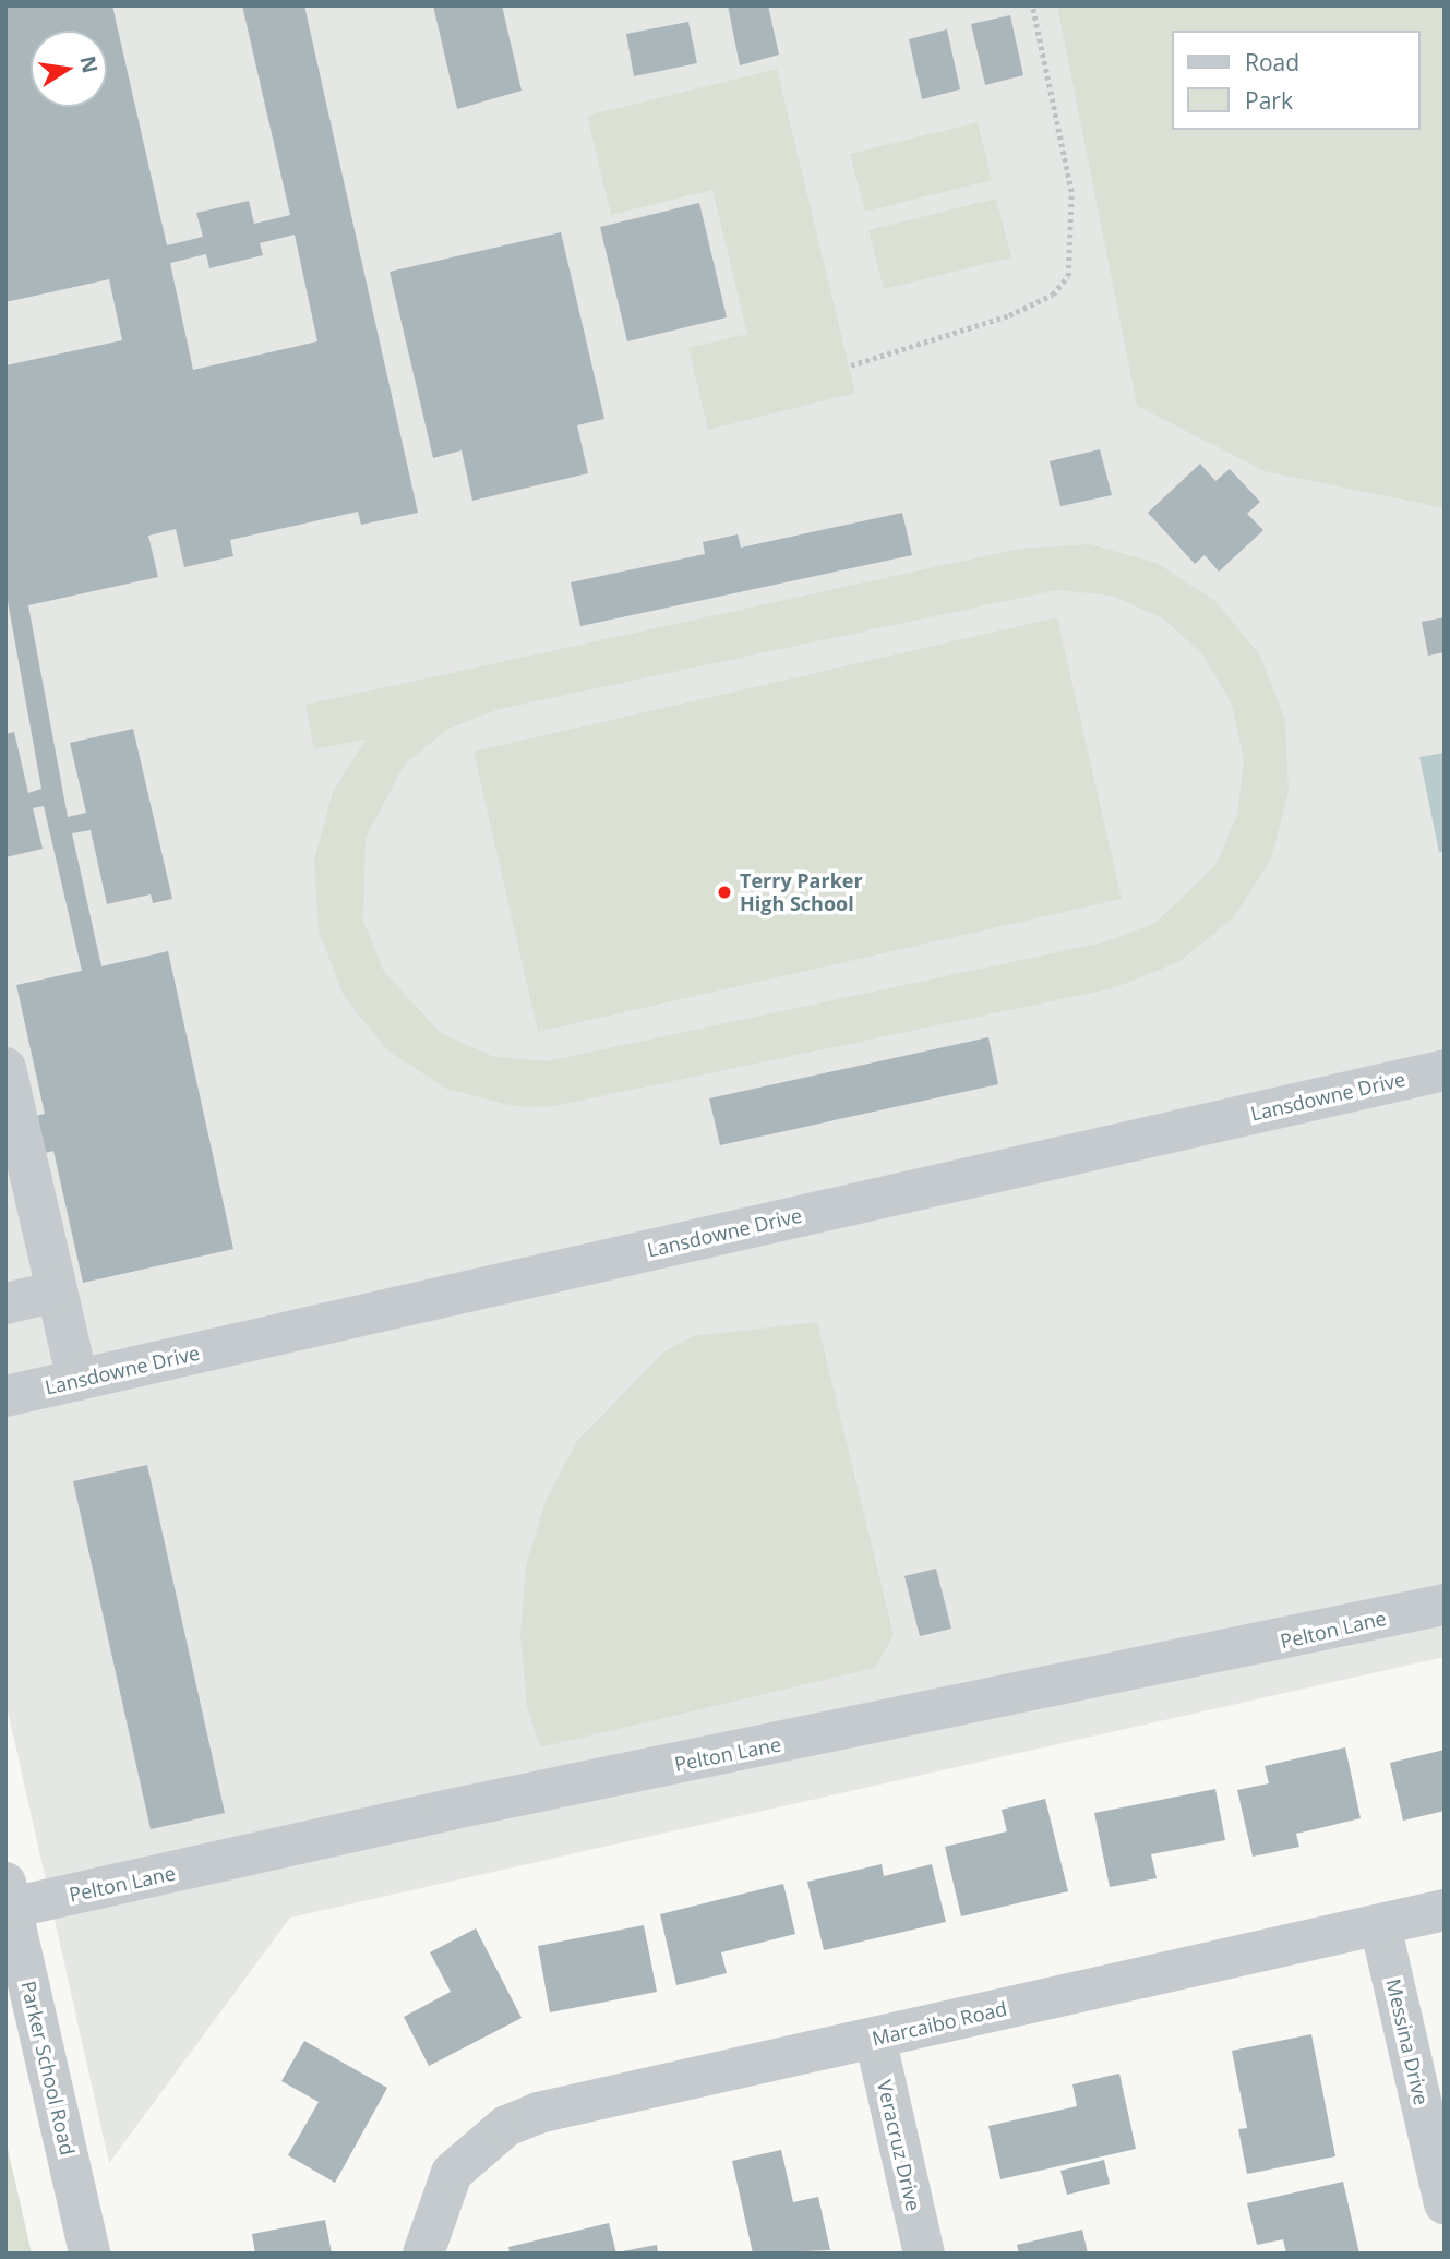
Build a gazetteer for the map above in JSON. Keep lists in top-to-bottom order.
{
  "streets": {
    "street": [
      "Lansdowne Drive",
      "Pelton Lane",
      "Marcaibo Road",
      "Messina Drive",
      "Parker School Road",
      "Veracruz Drive"
    ]
  },
  "crossings": [
    ["Pelton Lane", "Parker School Road"],
    ["Marcaibo Road", "Messina Drive"],
    ["Marcaibo Road", "Veracruz Drive"]
  ],
  "places": ["Terry Parker High School"],
  "legend": ["Road", "Park"],
  "north": "right"
}
